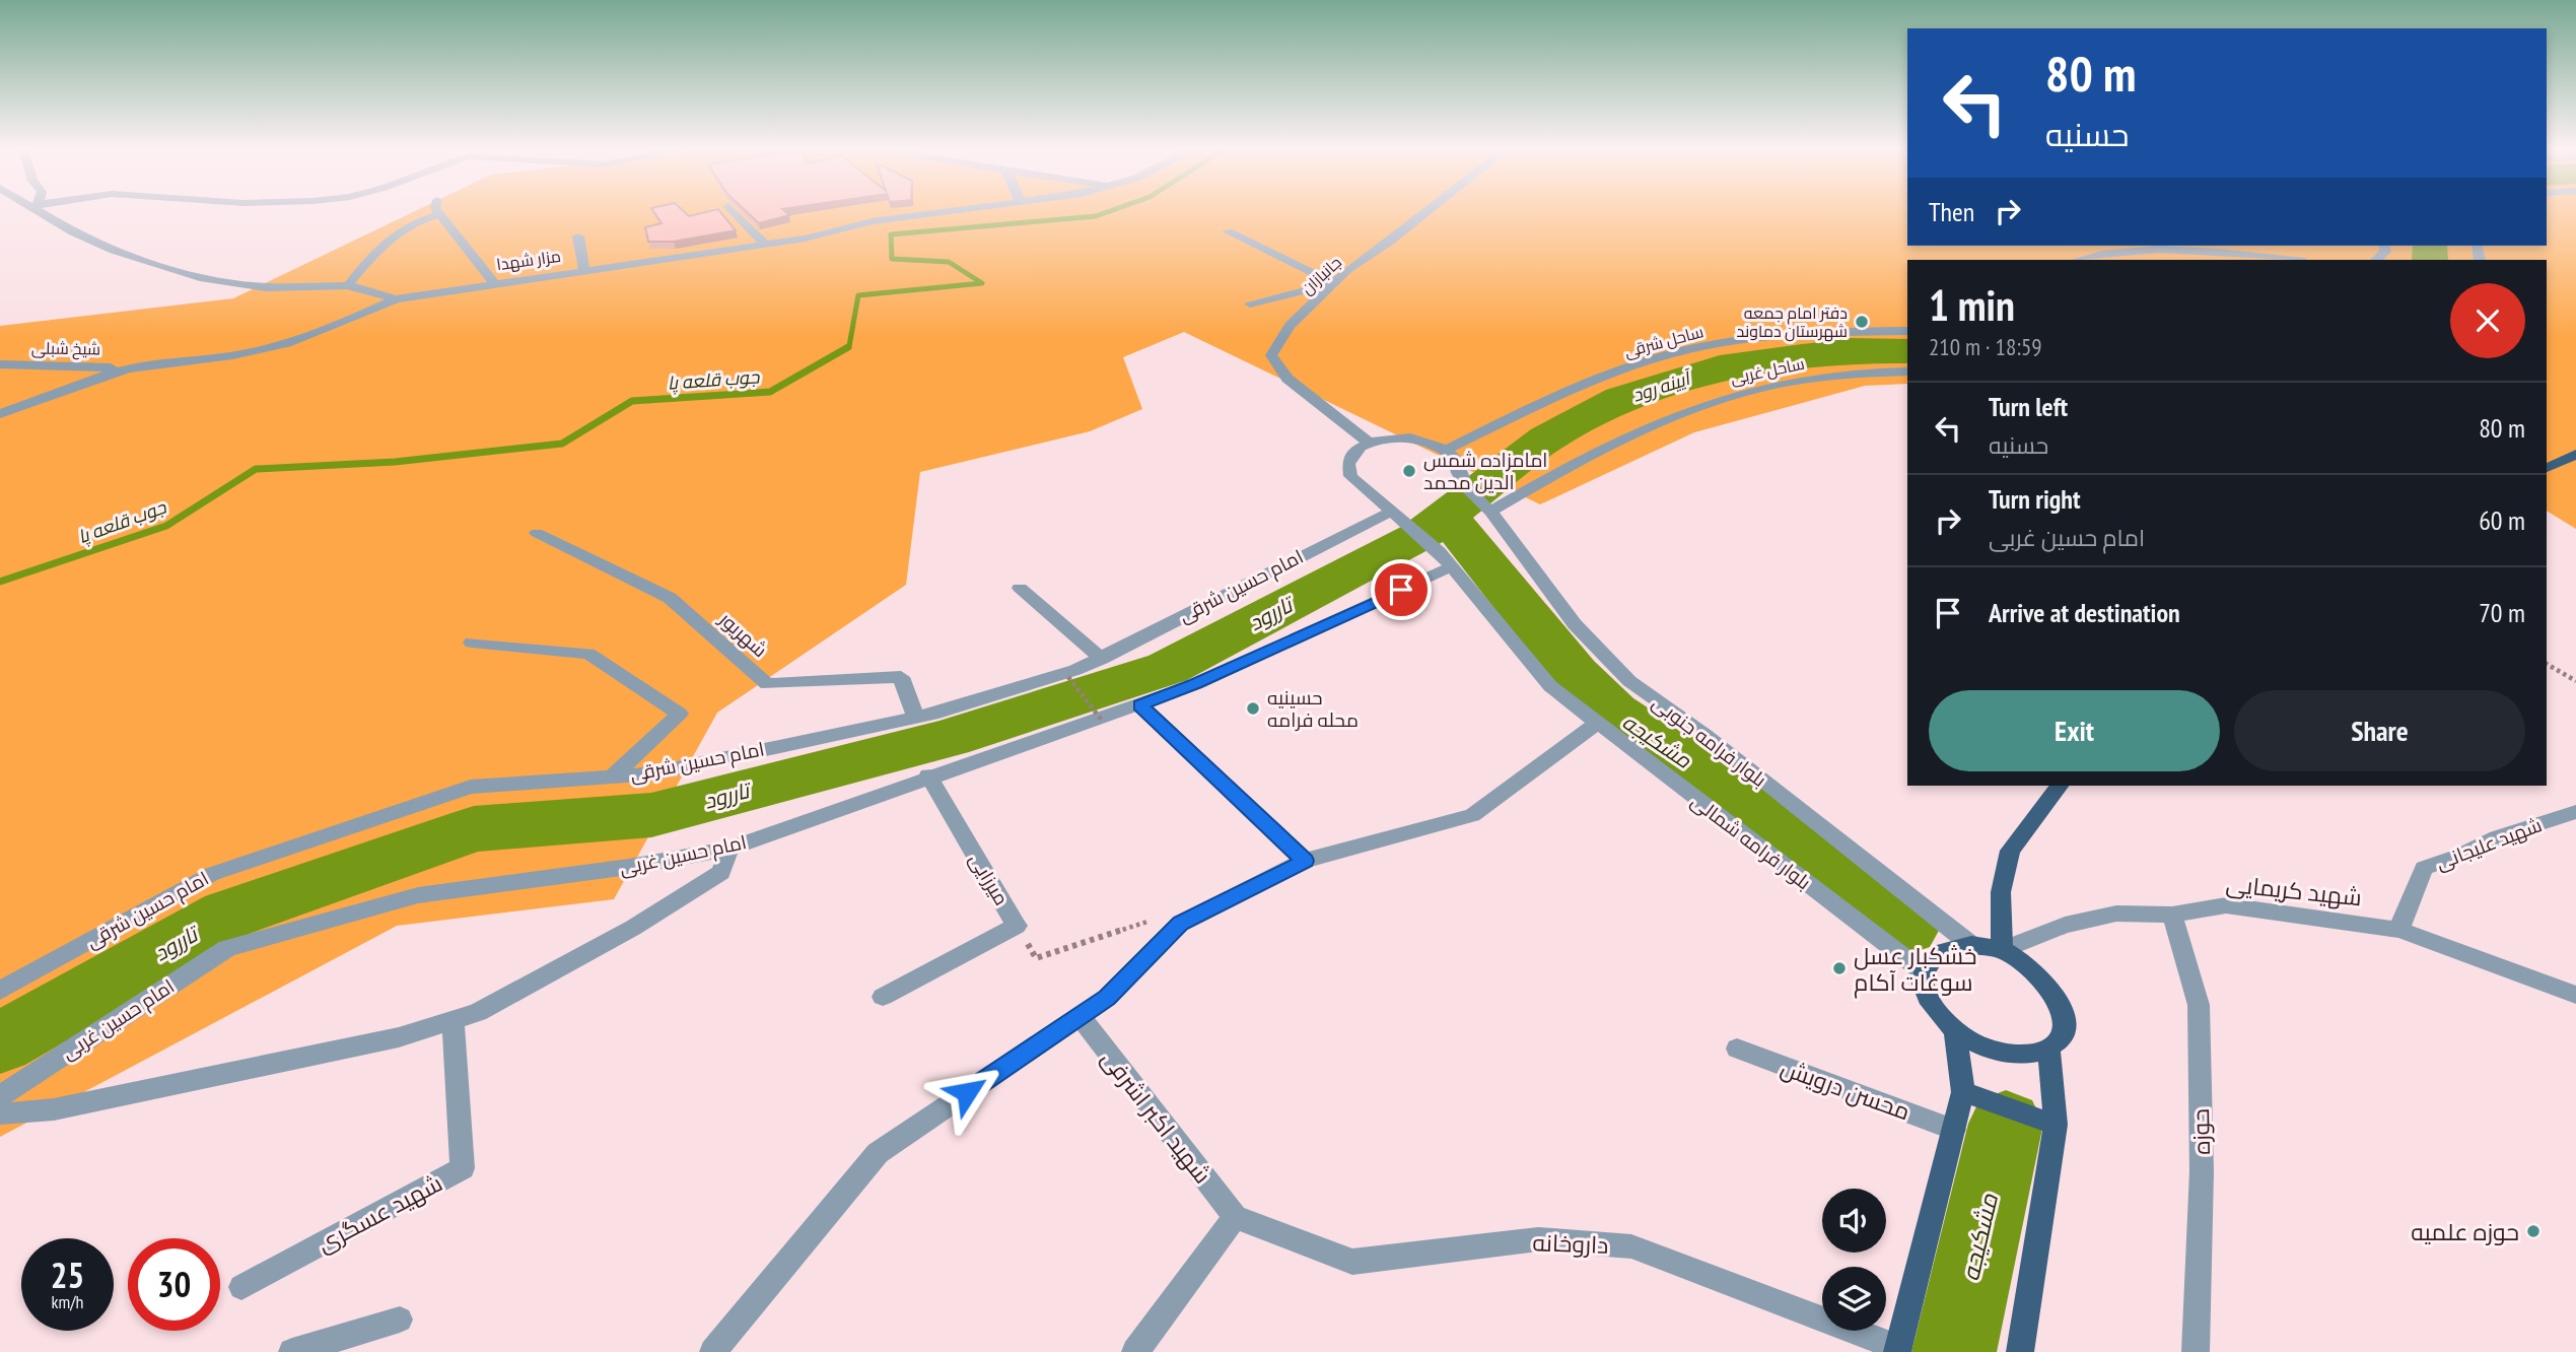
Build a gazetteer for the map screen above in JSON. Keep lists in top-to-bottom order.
{
  "streets": {
    "street": [
      "مزار شهدا",
      "جانبازان",
      "ساحل شرقی",
      "شیخ شبلی",
      "ساحل غربی",
      "امام حسین شرقی",
      "شهریور",
      "بلوار فرامه جنوبی",
      "بلوار فرامه شمالی",
      "شهید علیجانی",
      "امام حسین غربی",
      "میرزایی",
      "شهید کریمایی",
      "محسن درویش",
      "شهید اکبر اشرفی",
      "حوزه",
      "شهید عسگری",
      "داروخانه"
    ]
  },
  "crossings": [
    ["مزار شهدا", "شیخ شبلی"],
    ["جانبازان", "بلوار فرامه شمالی"],
    ["ساحل شرقی", "بلوار فرامه جنوبی"],
    ["ساحل غربی", "بلوار فرامه جنوبی"],
    ["امام حسین شرقی", "شهریور"],
    ["امام حسین شرقی", "بلوار فرامه شمالی"],
    ["بلوار فرامه جنوبی", "بلوار فرامه شمالی"],
    ["بلوار فرامه جنوبی", "شهید کریمایی"],
    ["بلوار فرامه شمالی", "امام حسین غربی"],
    ["بلوار فرامه شمالی", "شهید کریمایی"],
    ["شهید علیجانی", "شهید کریمایی"],
    ["امام حسین غربی", "میرزایی"],
    ["شهید کریمایی", "حوزه"],
    ["شهید اکبر اشرفی", "داروخانه"]
  ],
  "water": [
    "جوب قلعه پا",
    "آیینه رود",
    "تاررود",
    "مشکیجه"
  ],
  "places": [
    "دفتر امام جمعه شهرستان دماوند",
    "امامزاده شمس الدین محمد",
    "حسینیه محله فرامه",
    "خشکبار عسل سوغات آکام",
    "حوزه علمیه"
  ],
  "page": {
    "turn": ["80 m", "حسنیه"],
    "then": "Then",
    "heading": ["1 min", "210 m · 18:59"],
    "list": [
      {
        "name": "Turn left",
        "note": "حسنیه",
        "value": "80 m"
      },
      {
        "name": "Turn right",
        "note": "امام حسین غربی",
        "value": "60 m"
      },
      {
        "name": "Arrive at destination",
        "value": "70 m"
      }
    ],
    "buttons": ["Exit", "Share"],
    "speed": "25 km/h",
    "limit": "30"
  }
}
